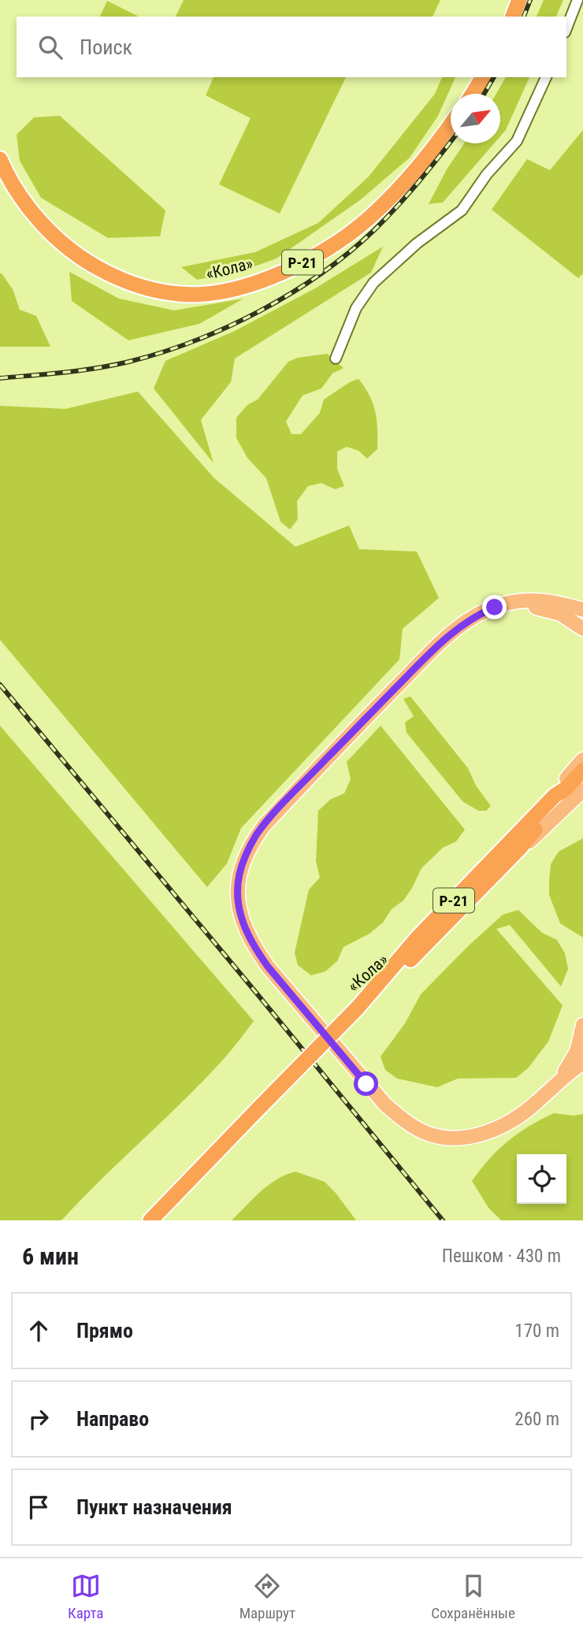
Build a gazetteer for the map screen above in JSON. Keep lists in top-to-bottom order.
{
  "streets": {
    "highway": ["Р-21", "«Кола»"]
  },
  "crossings": [
    ["Р-21", "«Кола»"]
  ],
  "north": "top right",
  "page": {
    "search": "Поиск",
    "heading": ["6 мин", "Пешком · 430 m"],
    "list": [
      ["Прямо", "170 m"],
      ["Направо", "260 m"],
      "Пункт назначения"
    ],
    "nav": ["Карта", "Маршрут", "Сохранённые"]
  }
}
